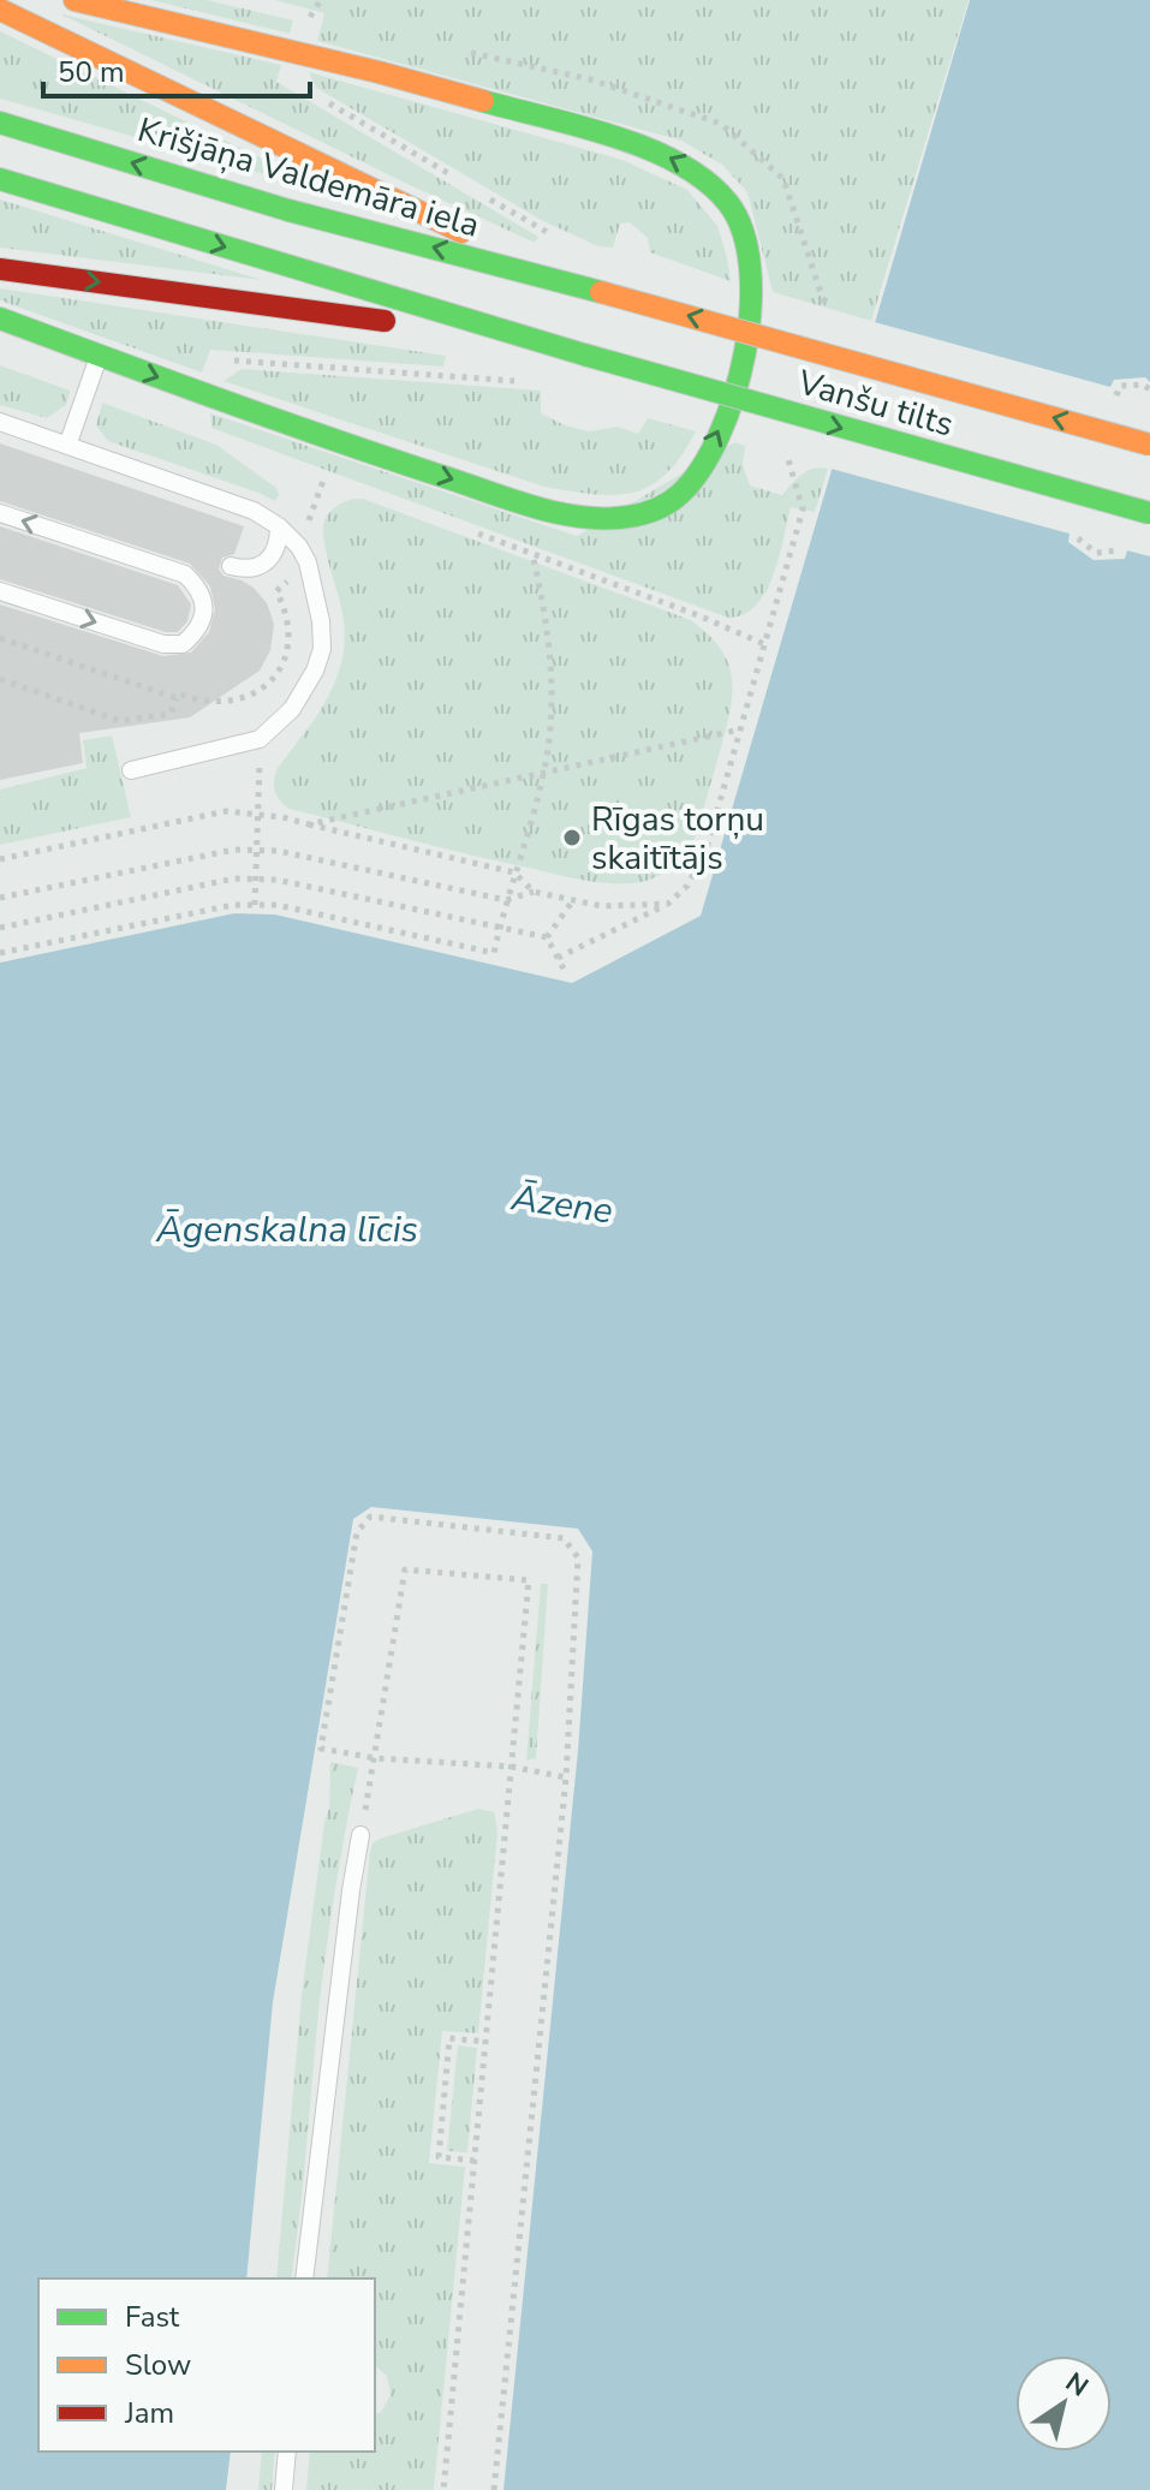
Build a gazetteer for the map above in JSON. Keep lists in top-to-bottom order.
{
  "streets": {
    "main road": ["Krišjāņa Valdemāra iela", "Vanšu tilts"]
  },
  "crossings": [
    ["Krišjāņa Valdemāra iela", "Vanšu tilts"]
  ],
  "water": ["Āzene", "Āgenskalna līcis"],
  "places": ["Rīgas torņu skaitītājs"],
  "legend": ["Fast", "Slow", "Jam"],
  "scale_bar": "50 m",
  "north": "top right"
}
